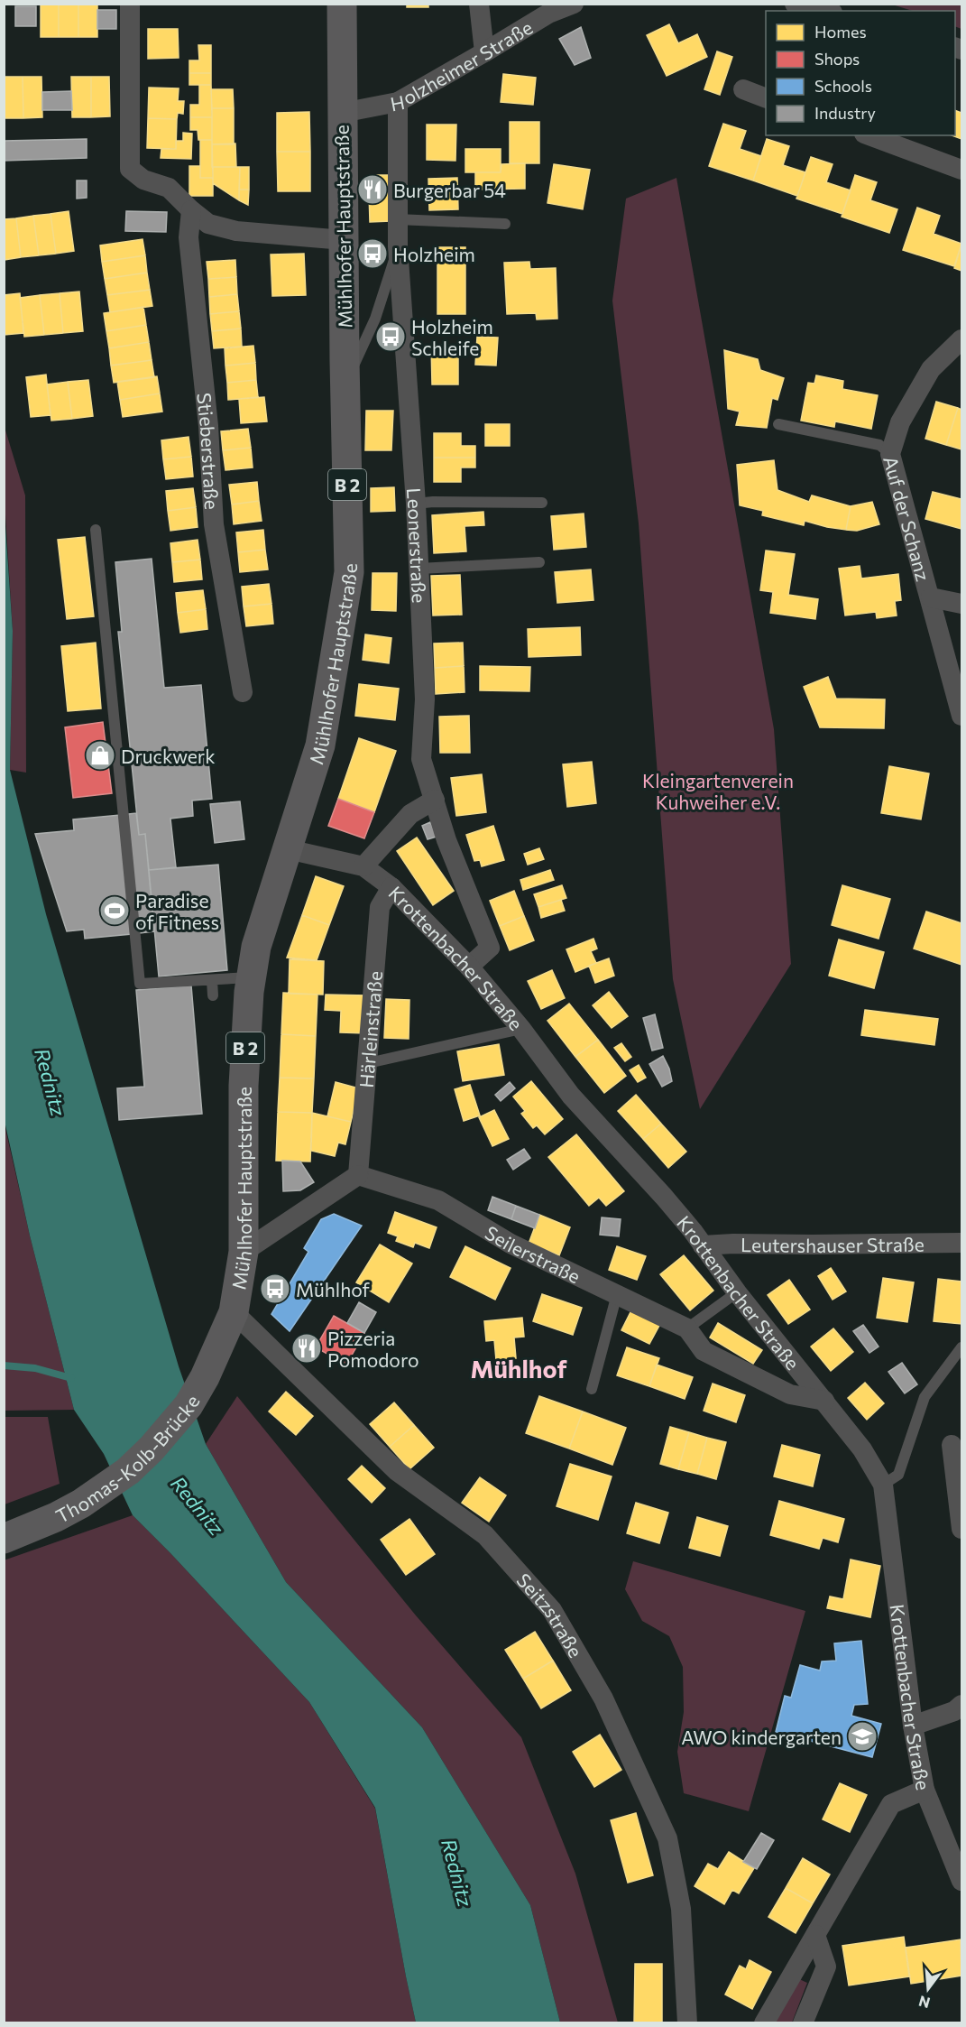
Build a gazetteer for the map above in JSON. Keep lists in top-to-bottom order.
{
  "streets": {
    "main road": ["Mühlhofer Hauptstraße", "B 2", "Thomas-Kolb-Brücke"],
    "street": [
      "Holzheimer Straße",
      "Stieberstraße",
      "Auf der Schanz",
      "Leonerstraße",
      "Krottenbacher Straße",
      "Härleinstraße",
      "Leutershauser Straße",
      "Seilerstraße",
      "Seitzstraße"
    ]
  },
  "crossings": [
    ["Holzheimer Straße", "Mühlhofer Hauptstraße"],
    ["Holzheimer Straße", "Leonerstraße"],
    ["Mühlhofer Hauptstraße", "Krottenbacher Straße"],
    ["Mühlhofer Hauptstraße", "Thomas-Kolb-Brücke"],
    ["Mühlhofer Hauptstraße", "Seitzstraße"],
    ["Leonerstraße", "Krottenbacher Straße"],
    ["Krottenbacher Straße", "Härleinstraße"],
    ["Krottenbacher Straße", "Leutershauser Straße"],
    ["Krottenbacher Straße", "Seilerstraße"],
    ["Härleinstraße", "Seilerstraße"],
    ["Thomas-Kolb-Brücke", "Seitzstraße"]
  ],
  "districts": ["Mühlhof"],
  "water": ["Rednitz"],
  "parks": ["Kleingartenverein Kuhweiher e.V."],
  "places": {
    "restaurant": ["Burgerbar 54", "Pizzeria Pomodoro"],
    "bus stop": ["Holzheim", "Holzheim Schleife", "Mühlhof"],
    "shop": ["Druckwerk"],
    "sports": ["Paradise of Fitness"],
    "school or university": ["AWO kindergarten"]
  },
  "legend": [
    "Homes",
    "Shops",
    "Schools",
    "Industry"
  ],
  "north": "bottom"
}
